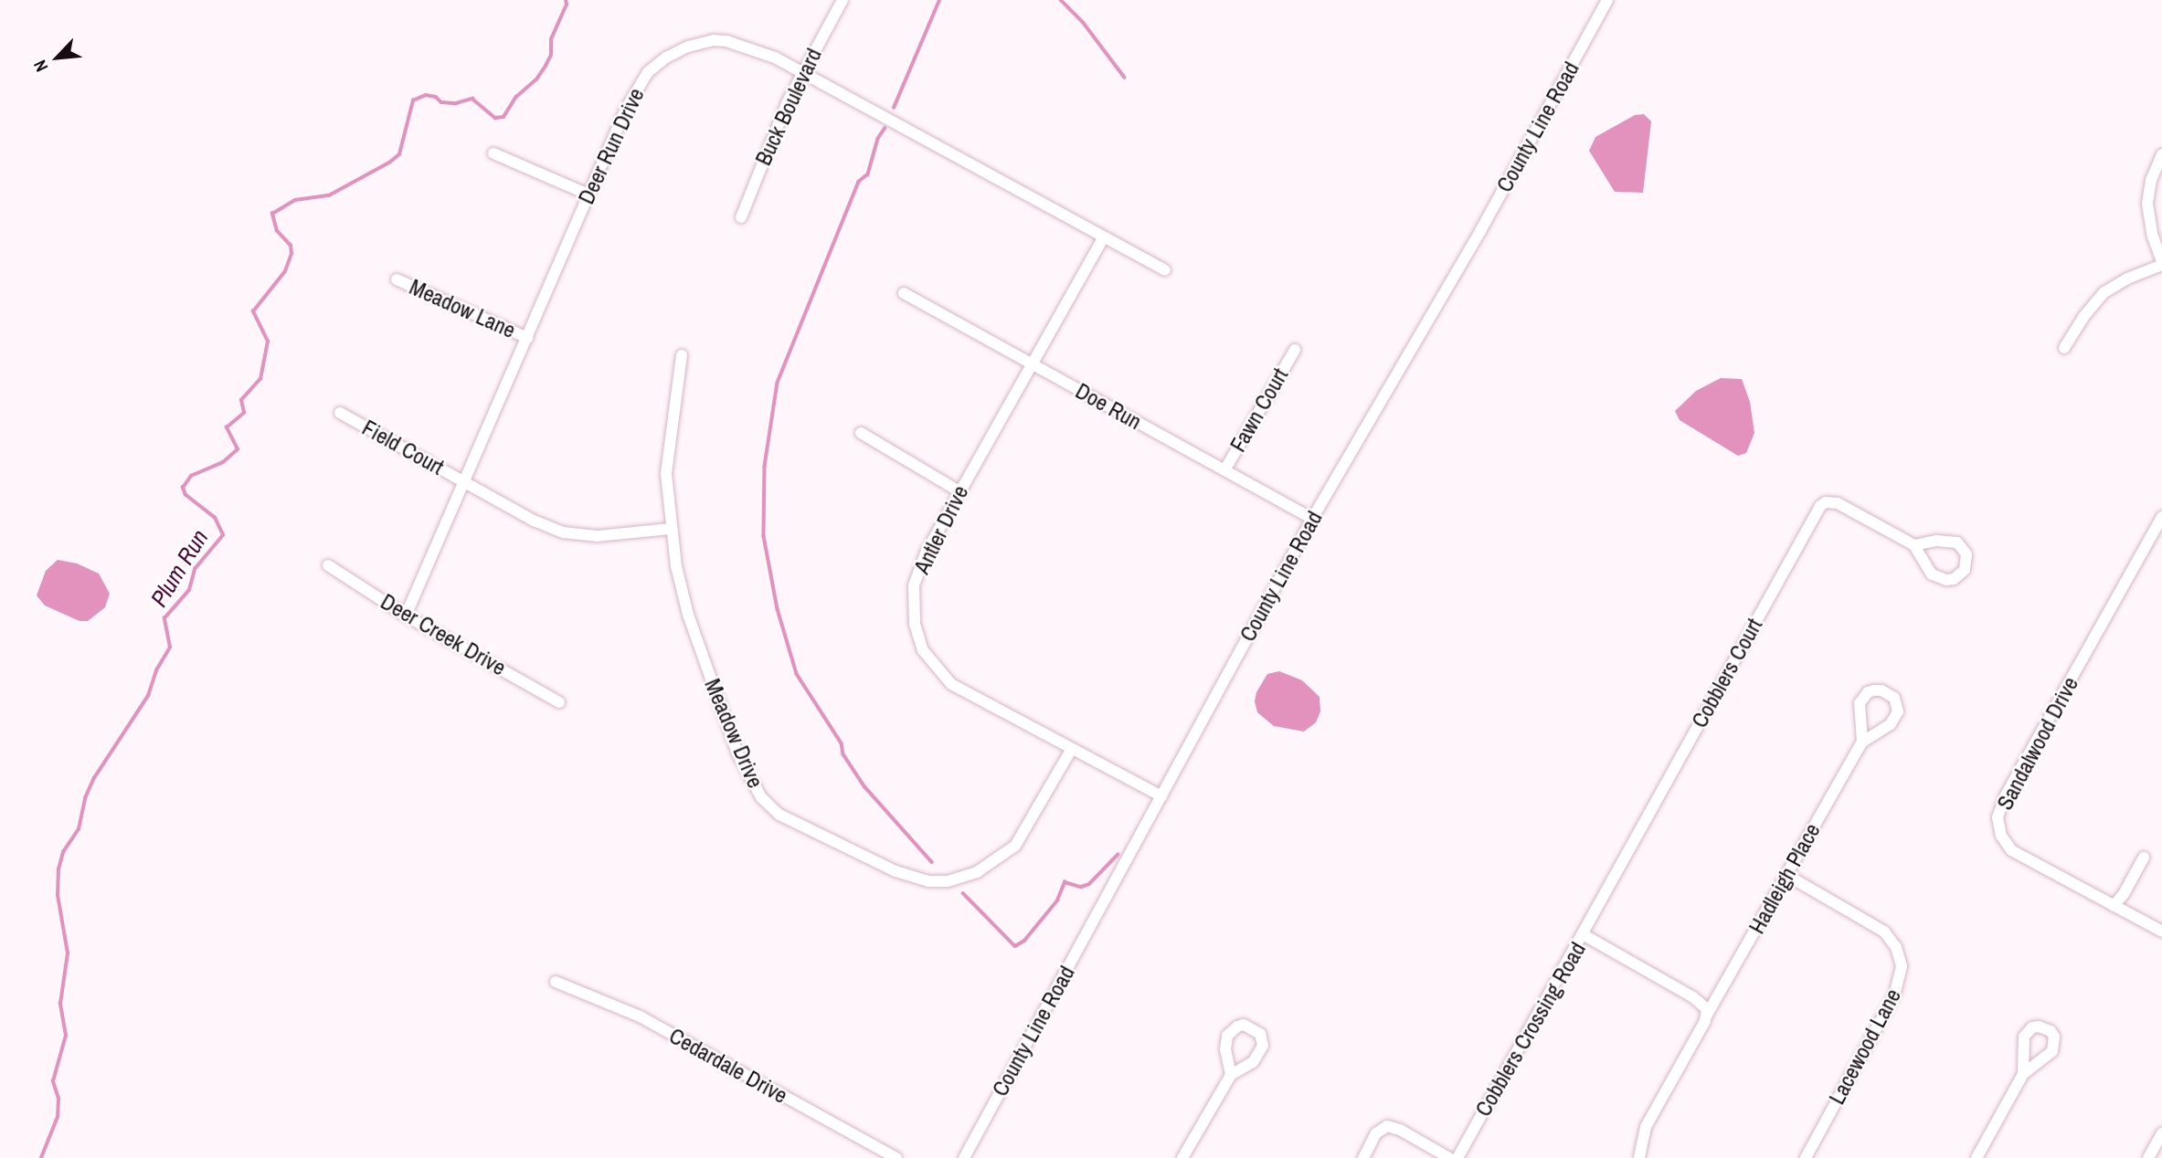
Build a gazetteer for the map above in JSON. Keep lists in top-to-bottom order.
{
  "streets": {
    "street": [
      "Buck Boulevard",
      "County Line Road",
      "Deer Run Drive",
      "Meadow Lane",
      "Doe Run",
      "Fawn Court",
      "Field Court",
      "Antler Drive",
      "Deer Creek Drive",
      "Cobblers Court",
      "Meadow Drive",
      "Sandalwood Drive",
      "Hadleigh Place",
      "Cobblers Crossing Road",
      "Lacewood Lane",
      "Cedardale Drive"
    ]
  },
  "crossings": [
    ["Buck Boulevard", "Deer Run Drive"],
    ["County Line Road", "Doe Run"],
    ["County Line Road", "Antler Drive"],
    ["Deer Run Drive", "Meadow Lane"],
    ["Deer Run Drive", "Field Court"],
    ["Deer Run Drive", "Antler Drive"],
    ["Deer Run Drive", "Deer Creek Drive"],
    ["Doe Run", "Fawn Court"],
    ["Doe Run", "Antler Drive"],
    ["Field Court", "Meadow Drive"],
    ["Antler Drive", "Meadow Drive"],
    ["Cobblers Court", "Cobblers Crossing Road"],
    ["Hadleigh Place", "Cobblers Crossing Road"],
    ["Hadleigh Place", "Lacewood Lane"]
  ],
  "water": ["Plum Run"],
  "north": "bottom left"
}
